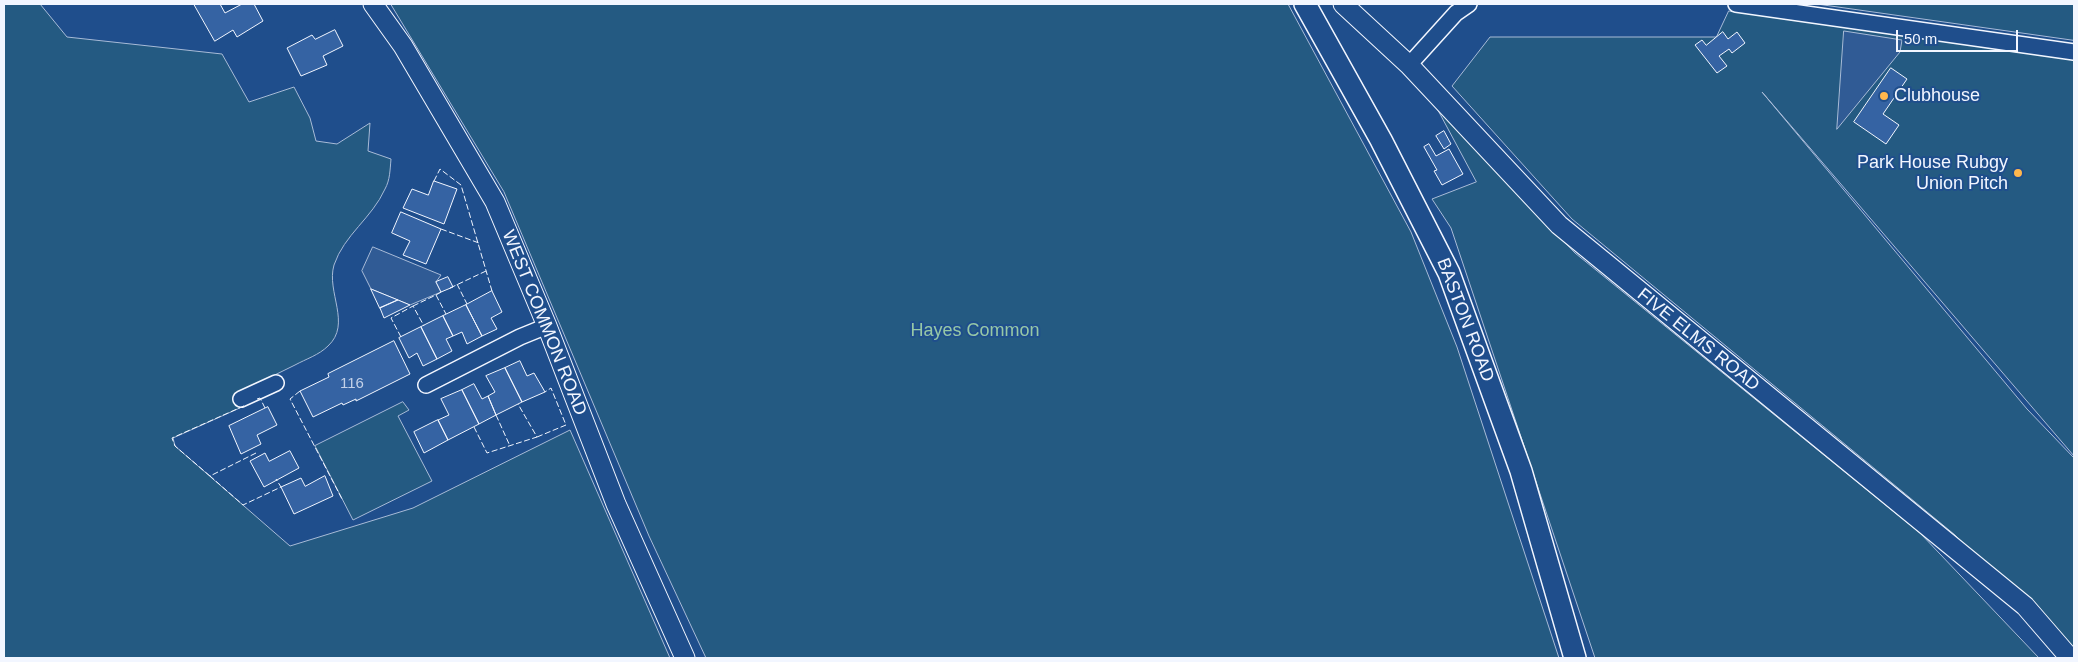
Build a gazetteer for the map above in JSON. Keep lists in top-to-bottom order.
{
  "streets": {
    "main road": ["BASTON ROAD"],
    "street": ["WEST COMMON ROAD", "FIVE ELMS ROAD"]
  },
  "parks": ["Hayes Common"],
  "places": ["Clubhouse", "Park House Rubgy Union Pitch"],
  "house_numbers": ["116"],
  "scale_bar": "50 m"
}
